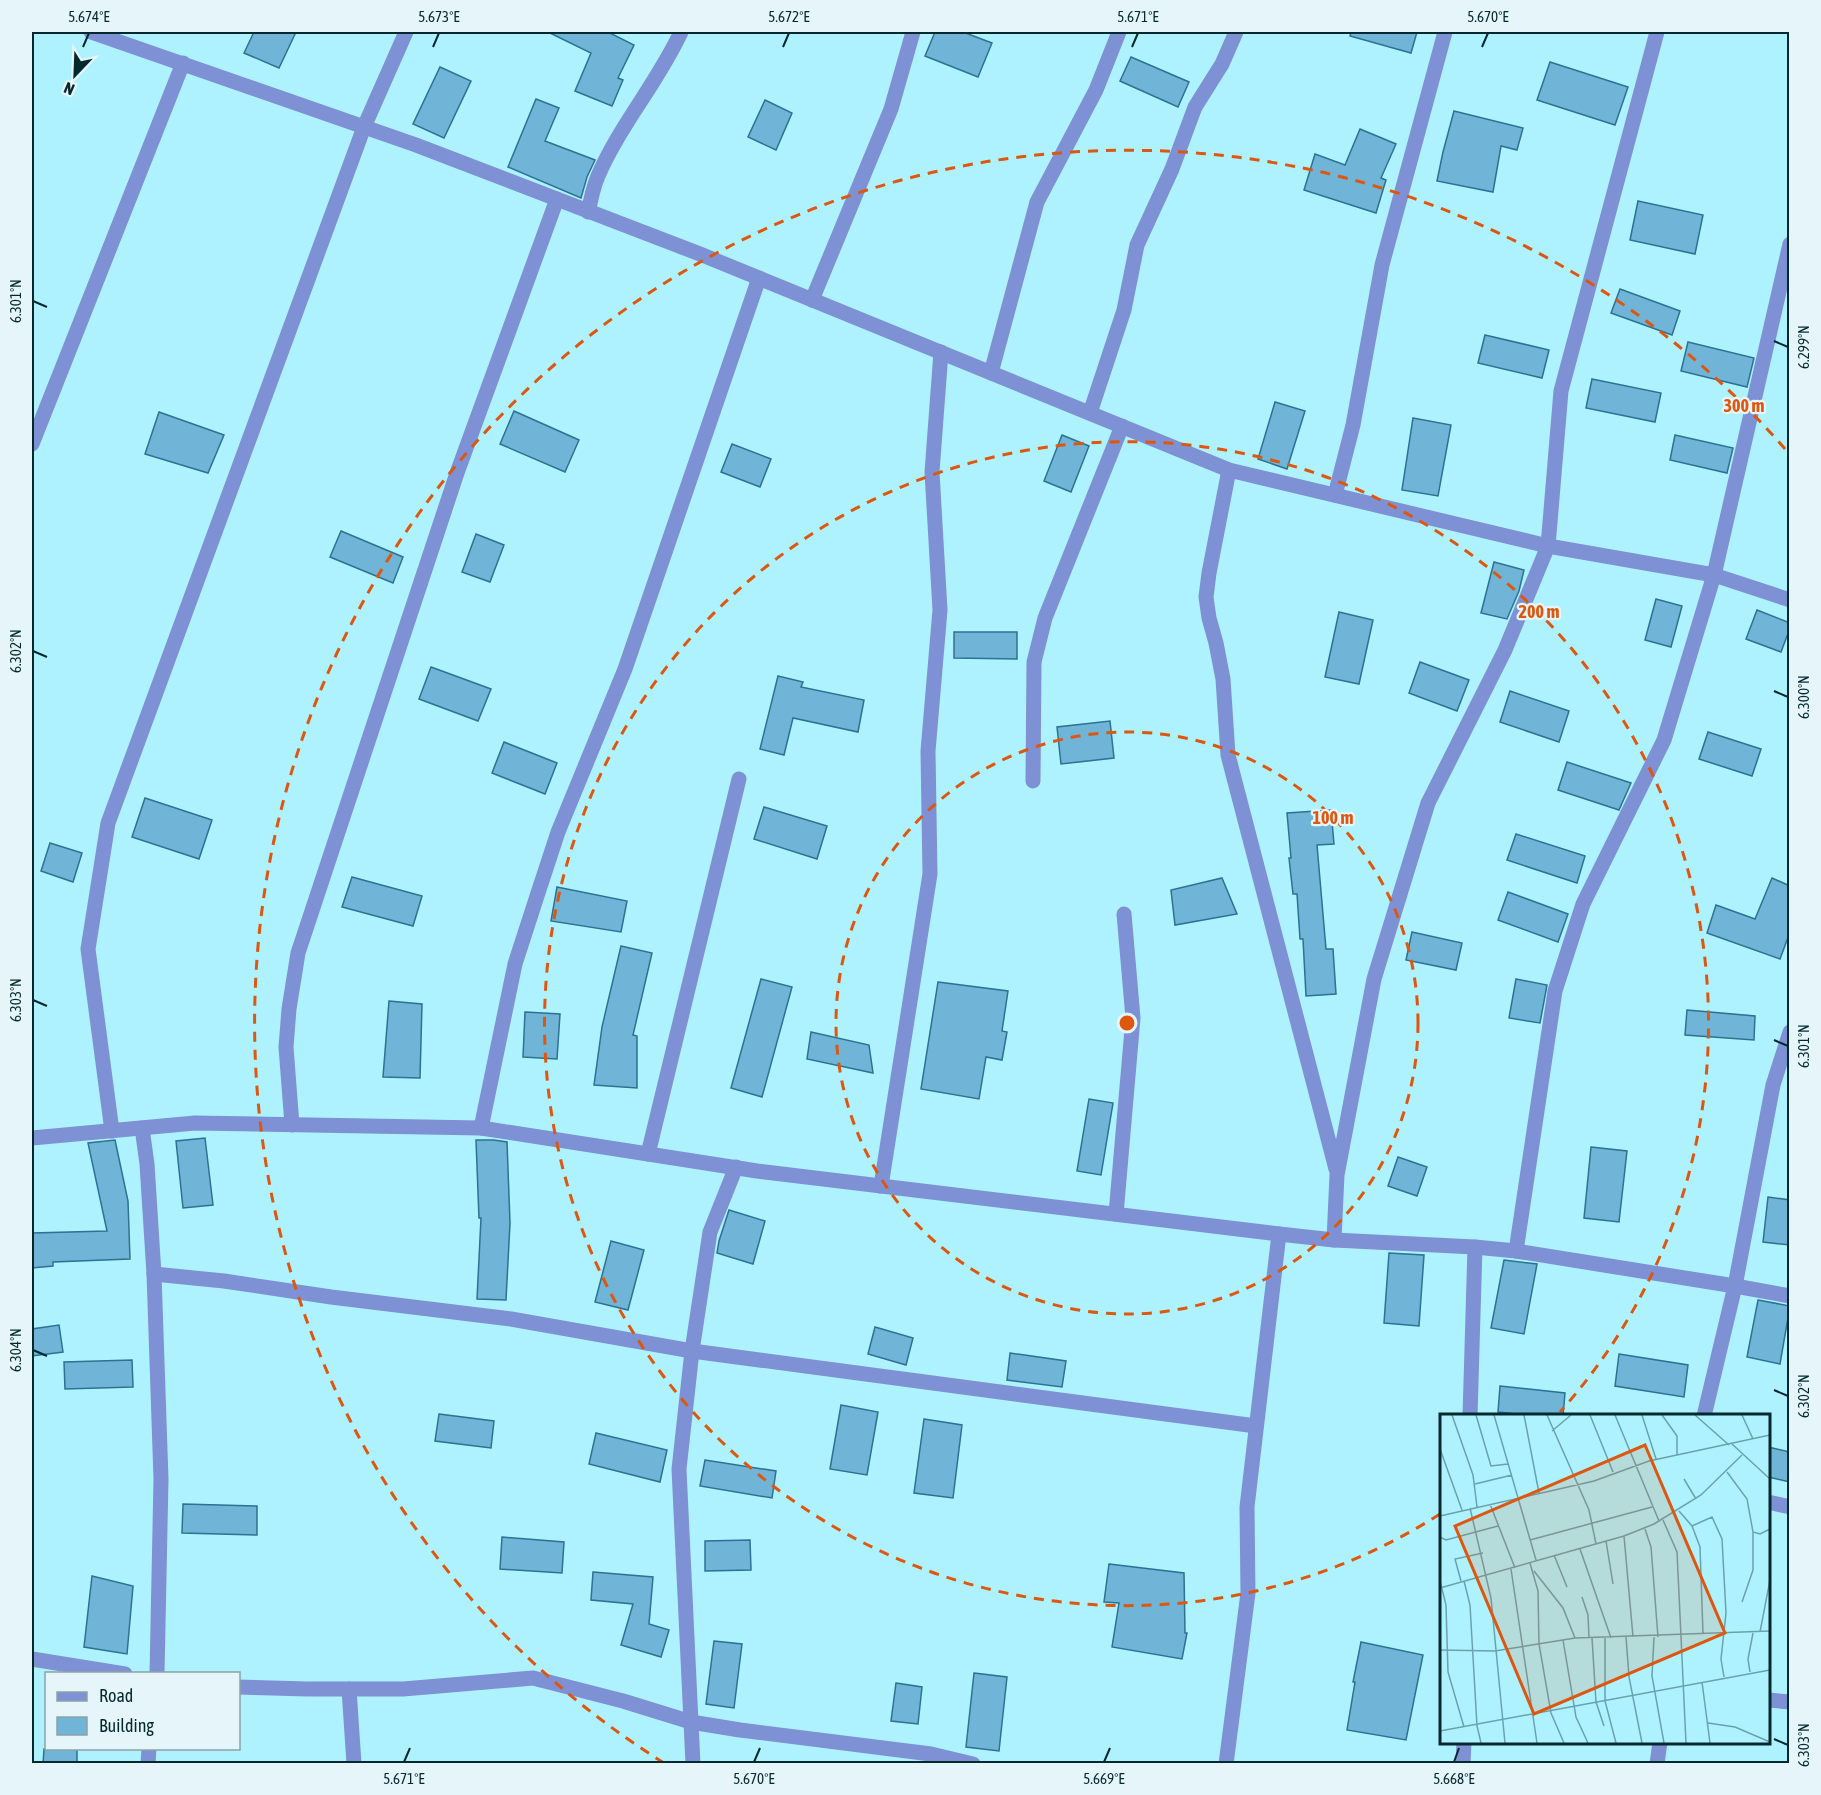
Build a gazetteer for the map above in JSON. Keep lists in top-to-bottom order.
{
  "legend": ["Road", "Building"],
  "north": "bottom left",
  "coordinates": [
    "5.674°E",
    "5.673°E",
    "5.672°E",
    "5.671°E",
    "5.670°E",
    "6.301°N",
    "6.299°N",
    "6.302°N",
    "6.300°N",
    "6.303°N",
    "6.304°N",
    "5.669°E",
    "5.668°E"
  ],
  "rings": ["300 m", "200 m", "100 m"]
}
